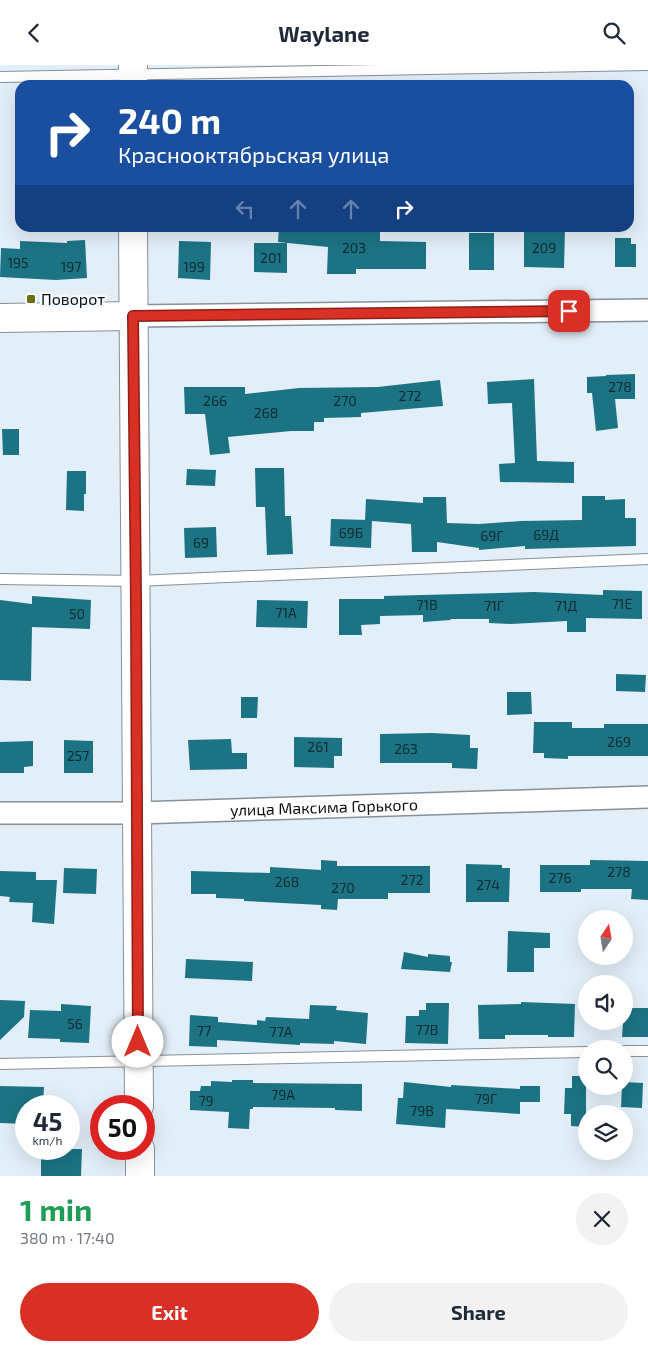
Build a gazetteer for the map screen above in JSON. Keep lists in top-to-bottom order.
{
  "streets": {
    "street": ["улица Максима Горького"]
  },
  "places": {
    "transit": ["Поворот"]
  },
  "house_numbers": [
    "203",
    "209",
    "201",
    "195",
    "197",
    "199",
    "278",
    "272",
    "266",
    "270",
    "268",
    "69Б",
    "69Д",
    "69Г",
    "69",
    "71Е",
    "71В",
    "71Г",
    "71Д",
    "71А",
    "50",
    "269",
    "261",
    "263",
    "257",
    "278",
    "276",
    "272",
    "268",
    "274",
    "270",
    "56",
    "77В",
    "77",
    "77А",
    "79А",
    "79Г",
    "79",
    "79В"
  ],
  "north": "top",
  "page": {
    "header": "Waylane",
    "turn": ["240 m", "Краснооктябрьская улица"],
    "speed": "45 km/h",
    "limit": "50",
    "heading": ["1 min", "380 m · 17:40"],
    "buttons": ["Exit", "Share"]
  }
}
